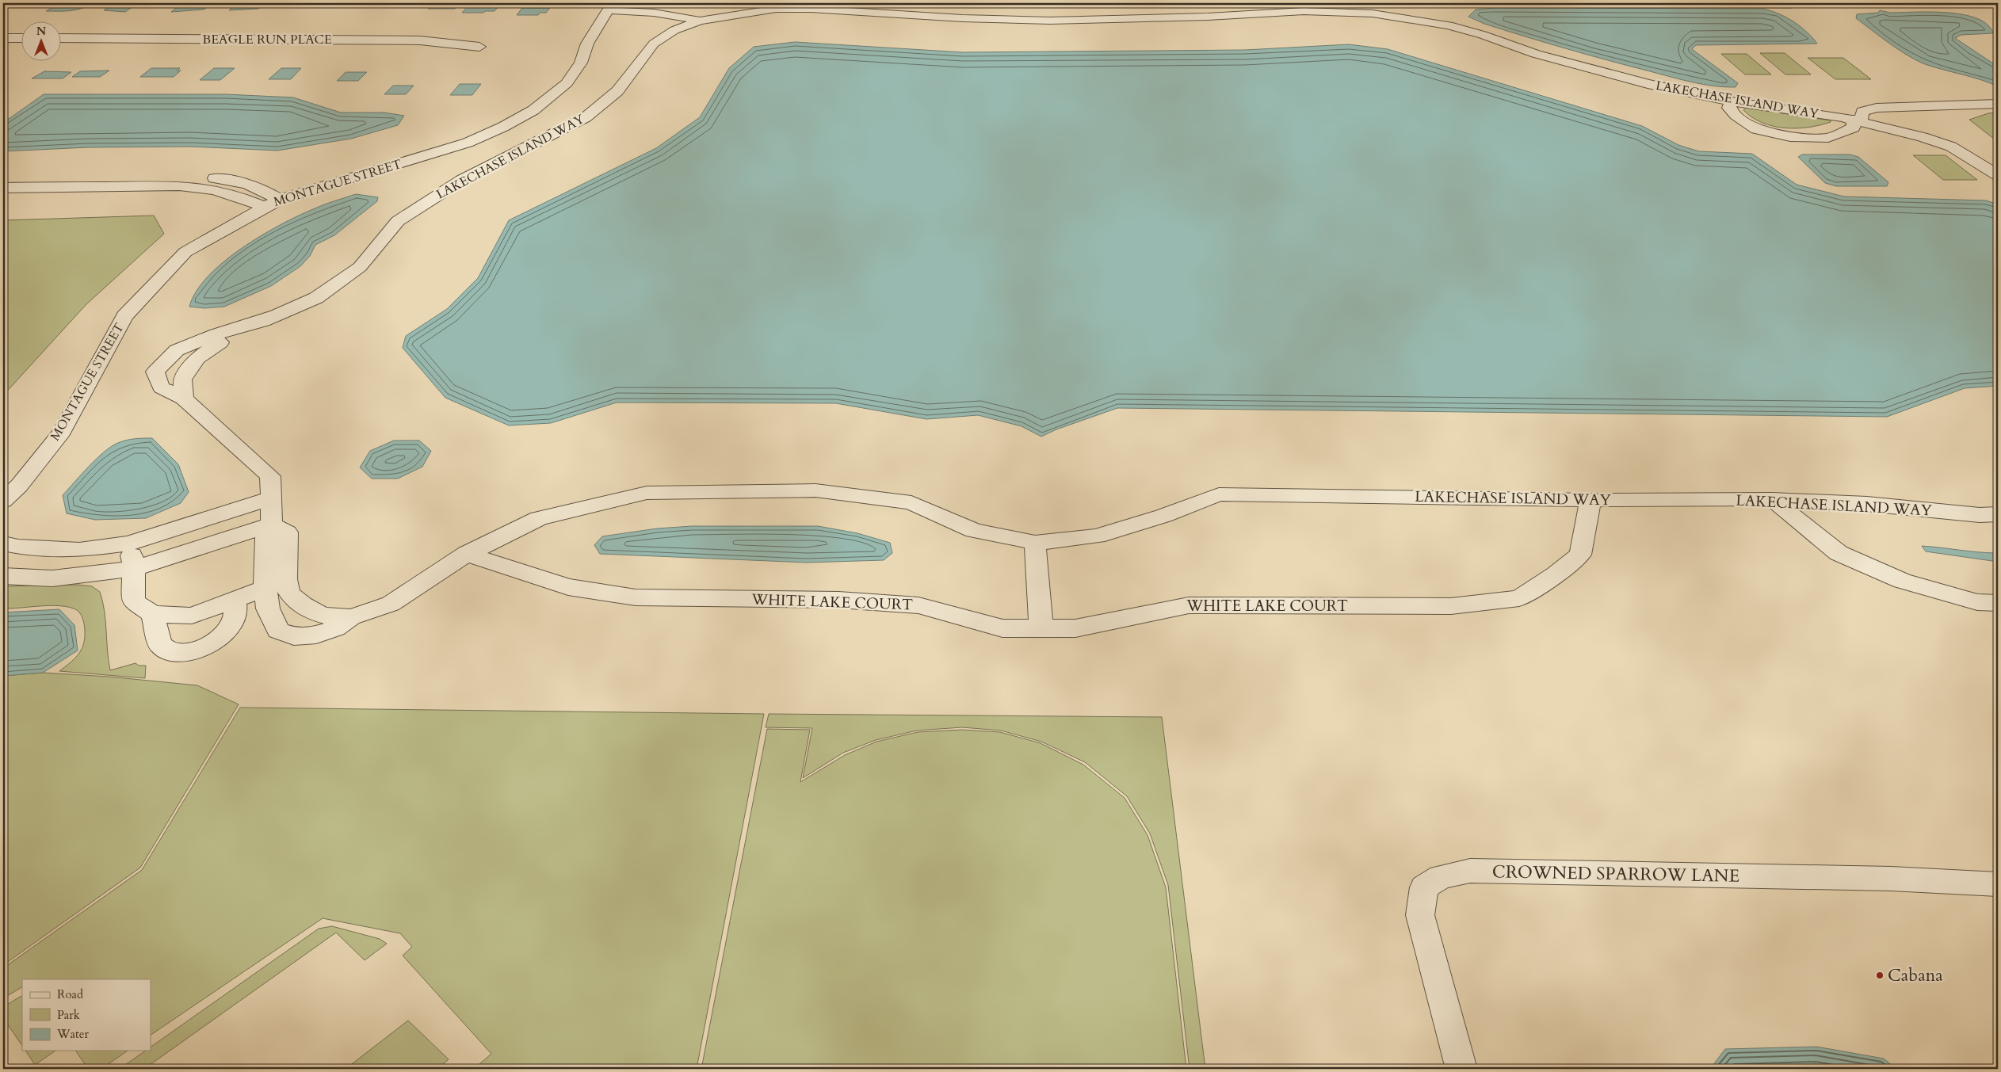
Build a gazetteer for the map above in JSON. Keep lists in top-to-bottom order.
{
  "streets": {
    "street": [
      "BEAGLE RUN PLACE",
      "LAKECHASE ISLAND WAY",
      "MONTAGUE STREET",
      "WHITE LAKE COURT",
      "CROWNED SPARROW LANE"
    ]
  },
  "crossings": [
    ["LAKECHASE ISLAND WAY", "MONTAGUE STREET"],
    ["LAKECHASE ISLAND WAY", "WHITE LAKE COURT"]
  ],
  "places": ["Cabana"],
  "legend": ["Road", "Park", "Water"],
  "north": "top"
}
